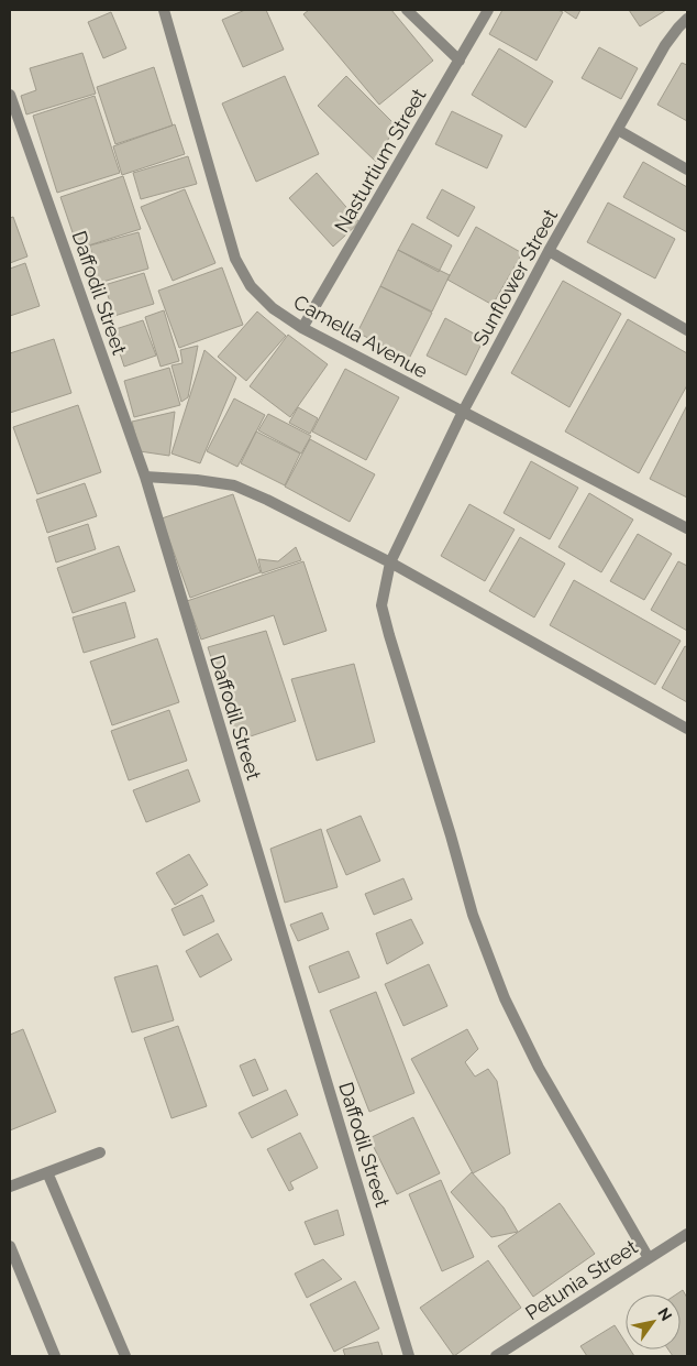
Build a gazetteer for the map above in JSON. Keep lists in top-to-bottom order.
{
  "streets": {
    "street": [
      "Nasturtium Street",
      "Sunflower Street",
      "Daffodil Street",
      "Camella Avenue",
      "Petunia Street"
    ]
  },
  "crossings": [
    ["Nasturtium Street", "Camella Avenue"],
    ["Sunflower Street", "Camella Avenue"],
    ["Sunflower Street", "Petunia Street"]
  ],
  "north": "top right"
}
